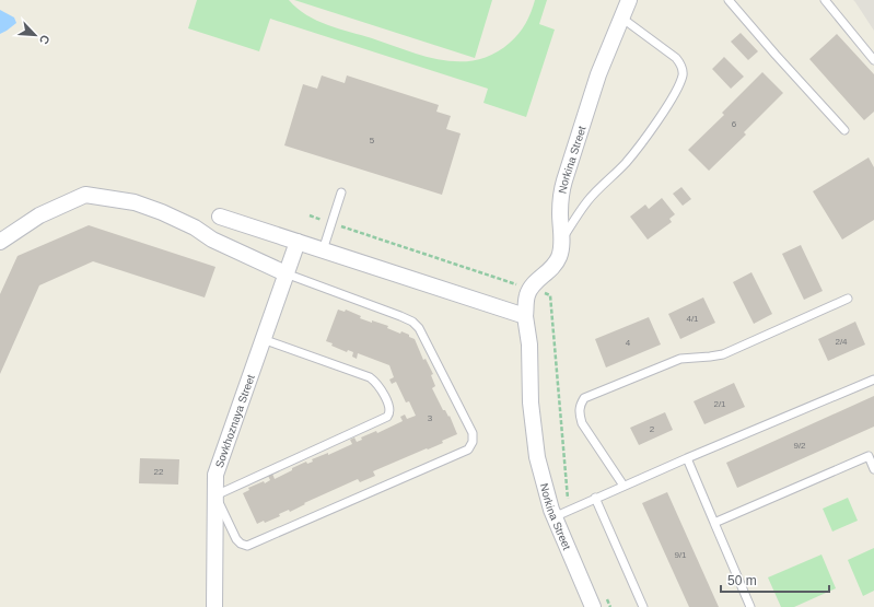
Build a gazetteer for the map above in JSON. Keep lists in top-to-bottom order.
{
  "streets": {
    "street": ["Norkina Street", "Sovkhoznaya Street"]
  },
  "house_numbers": [
    "6",
    "5",
    "4/1",
    "2/4",
    "4",
    "2/1",
    "3",
    "2",
    "9/2",
    "22",
    "9/1"
  ],
  "scale_bar": "50 m",
  "north": "bottom right"
}
